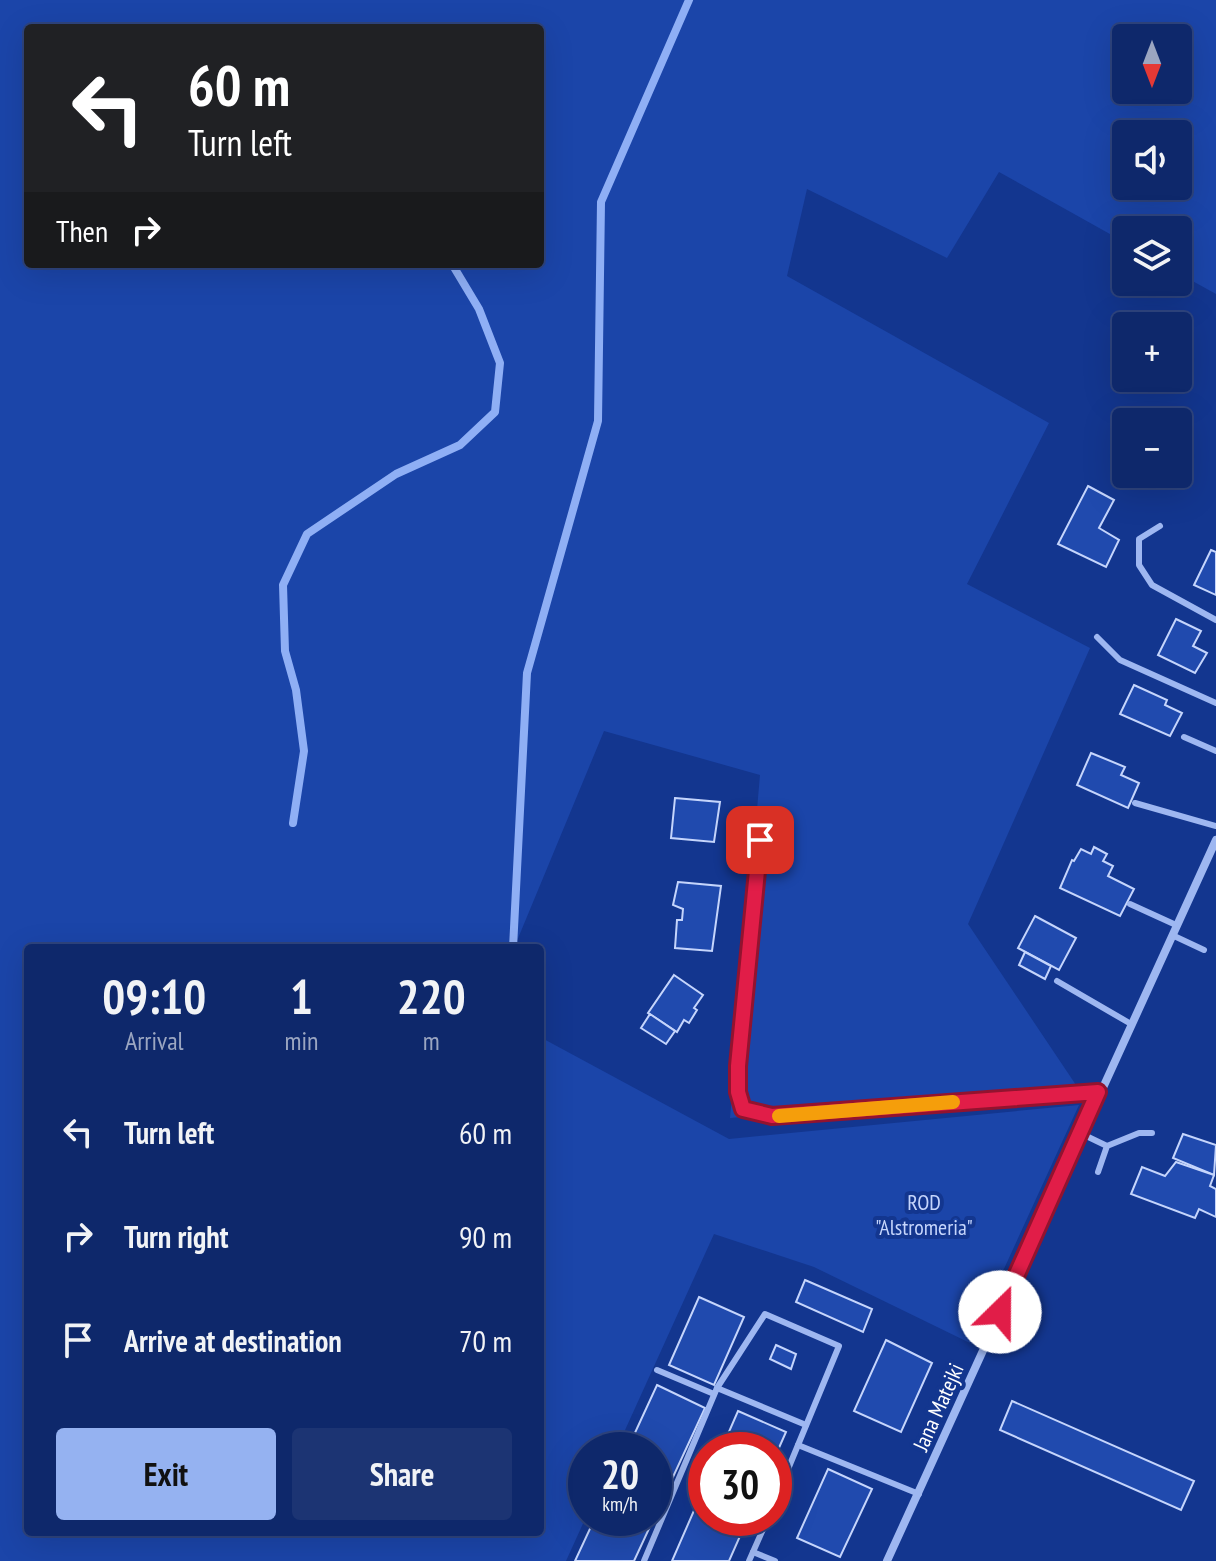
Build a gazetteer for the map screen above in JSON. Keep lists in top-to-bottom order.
{
  "streets": {
    "street": ["Jana Matejki"]
  },
  "parks": ["ROD \"Alstromeria\""],
  "north": "bottom",
  "page": {
    "map_buttons": ["+", "−"],
    "turn": ["60 m", "Turn left"],
    "then": "Then",
    "eta": [
      "09:10",
      "Arrival",
      "1",
      "min",
      "220",
      "m"
    ],
    "list": [
      {
        "name": "Turn left",
        "value": "60 m"
      },
      {
        "name": "Turn right",
        "value": "90 m"
      },
      {
        "name": "Arrive at destination",
        "value": "70 m"
      }
    ],
    "buttons": ["Exit", "Share"],
    "speed": "20 km/h",
    "limit": "30"
  }
}
